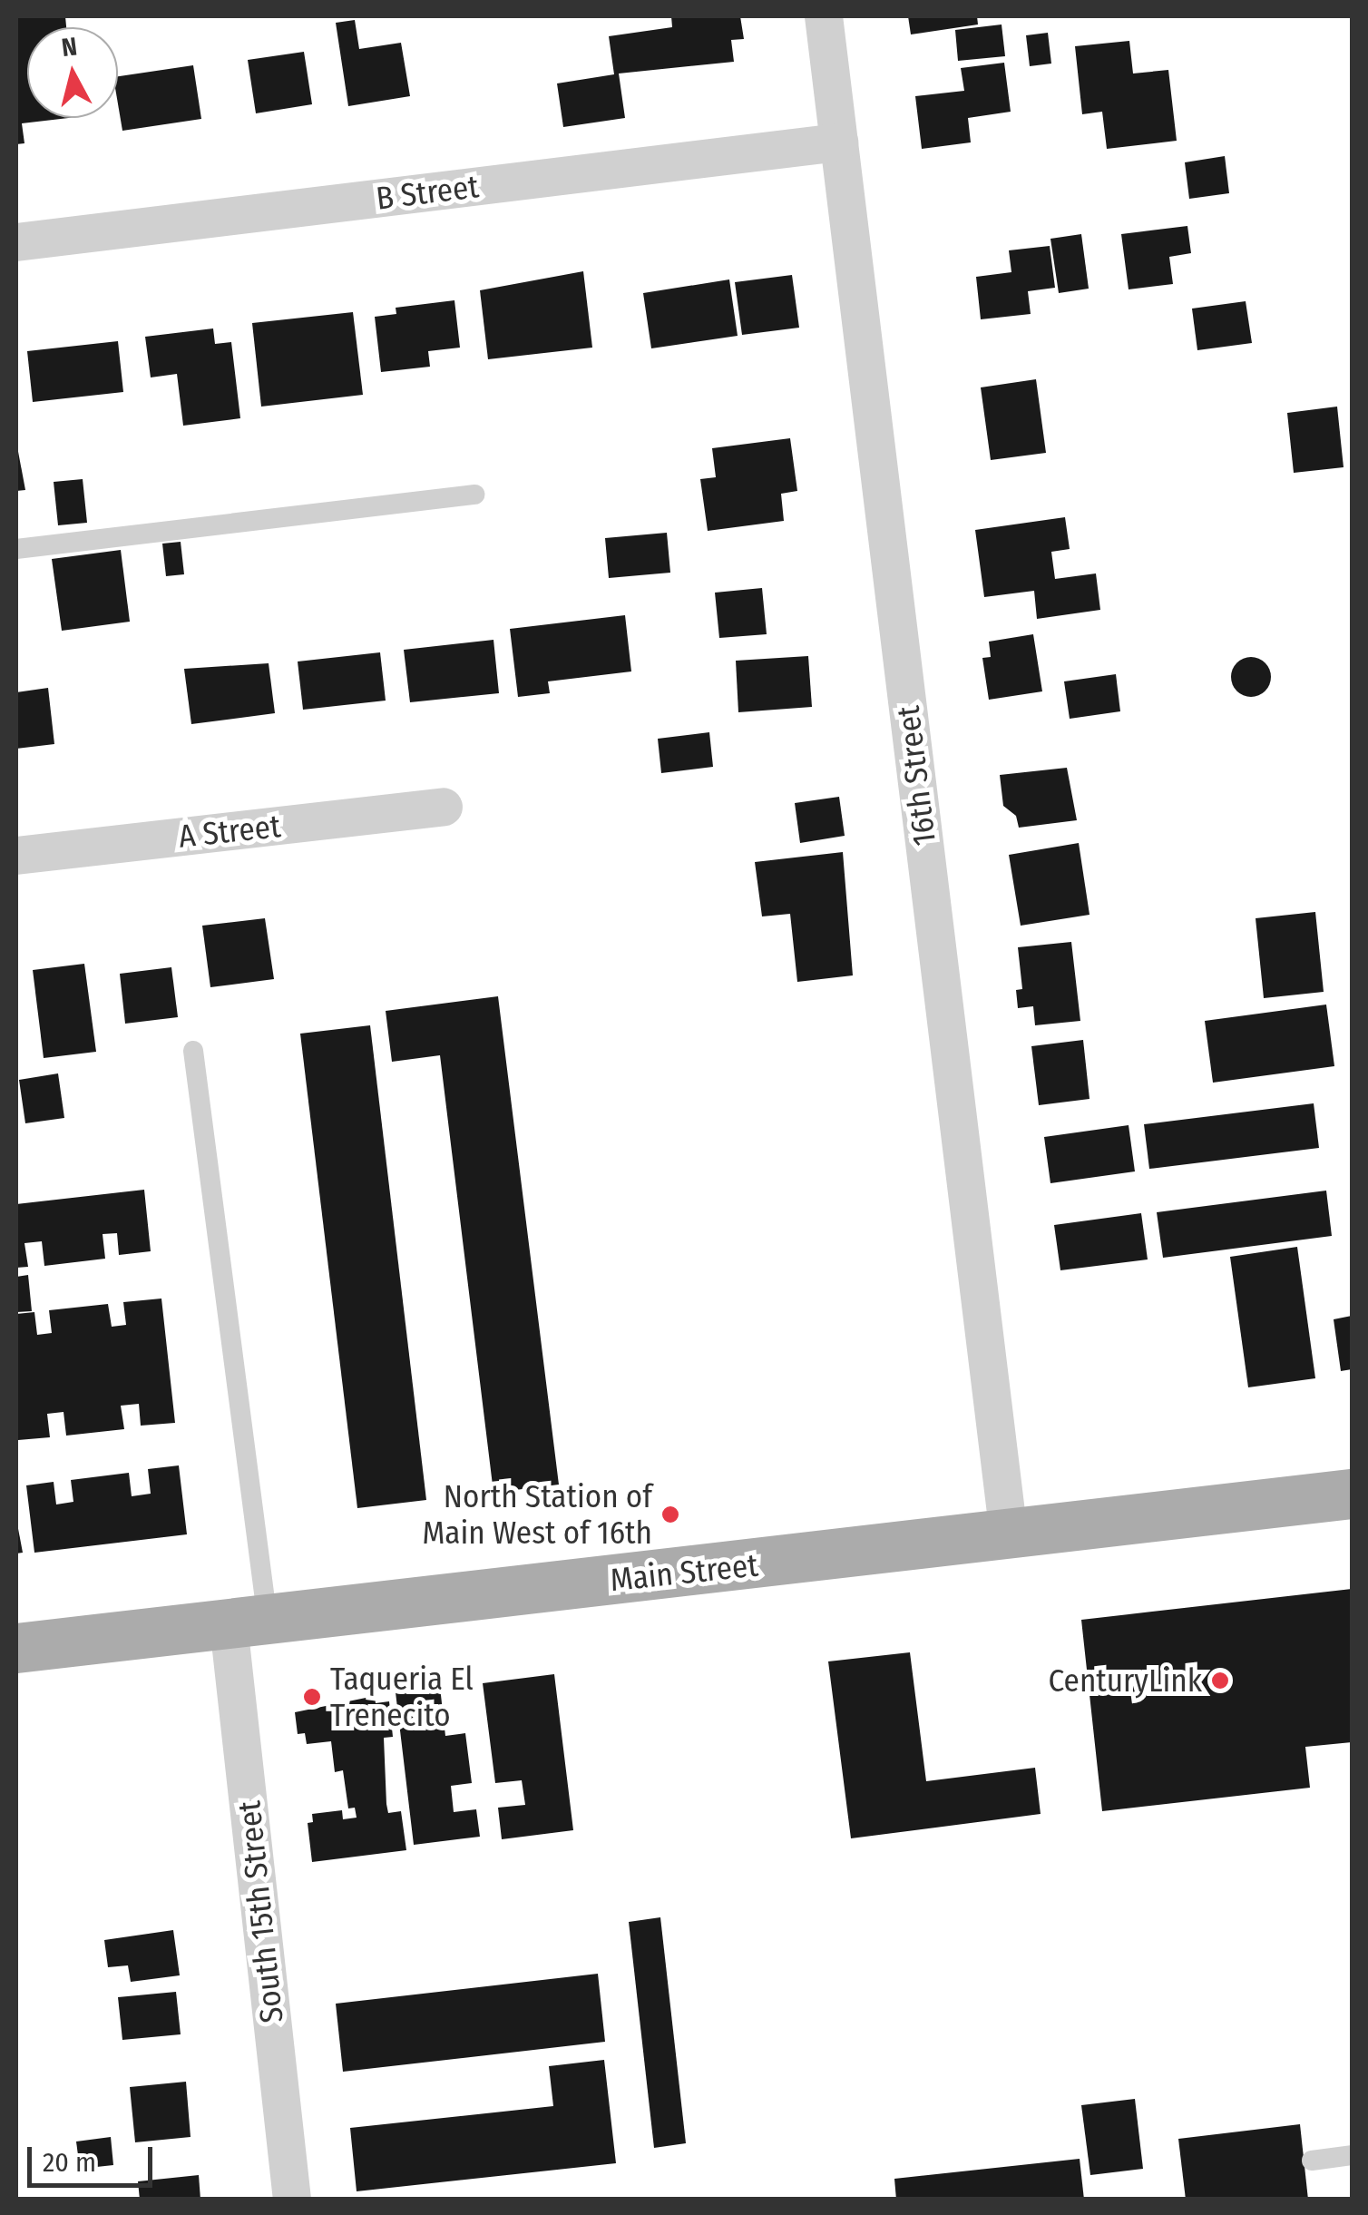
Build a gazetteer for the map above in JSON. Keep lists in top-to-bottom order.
{
  "streets": {
    "main road": ["Main Street"],
    "street": [
      "B Street",
      "16th Street",
      "A Street",
      "South 15th Street"
    ]
  },
  "crossings": [
    ["B Street", "16th Street"],
    ["16th Street", "Main Street"],
    ["Main Street", "South 15th Street"]
  ],
  "places": ["North Station of Main West of 16th", "CenturyLink", "Taqueria El Trenecito"],
  "scale_bar": "20 m",
  "north": "top"
}
